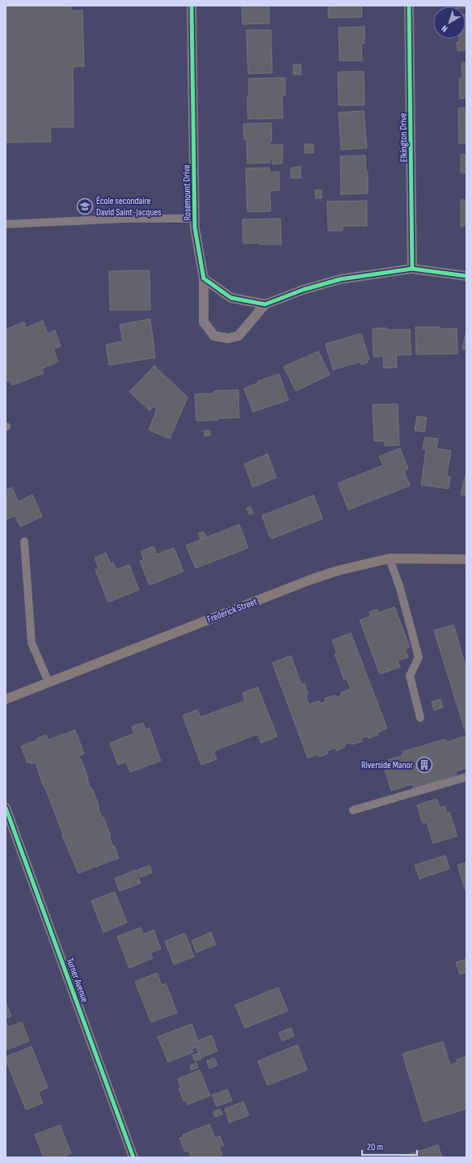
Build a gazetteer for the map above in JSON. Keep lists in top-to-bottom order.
{
  "streets": {
    "main road": ["Frederick Street"],
    "street": ["Elkington Drive", "Rosemount Drive", "Turner Avenue"]
  },
  "crossings": [
    ["Elkington Drive", "Rosemount Drive"]
  ],
  "places": {
    "school or university": ["École secondaire David Saint-Jacques"],
    "building": ["Riverside Manor"]
  },
  "scale_bar": "20 m",
  "north": "bottom left"
}
